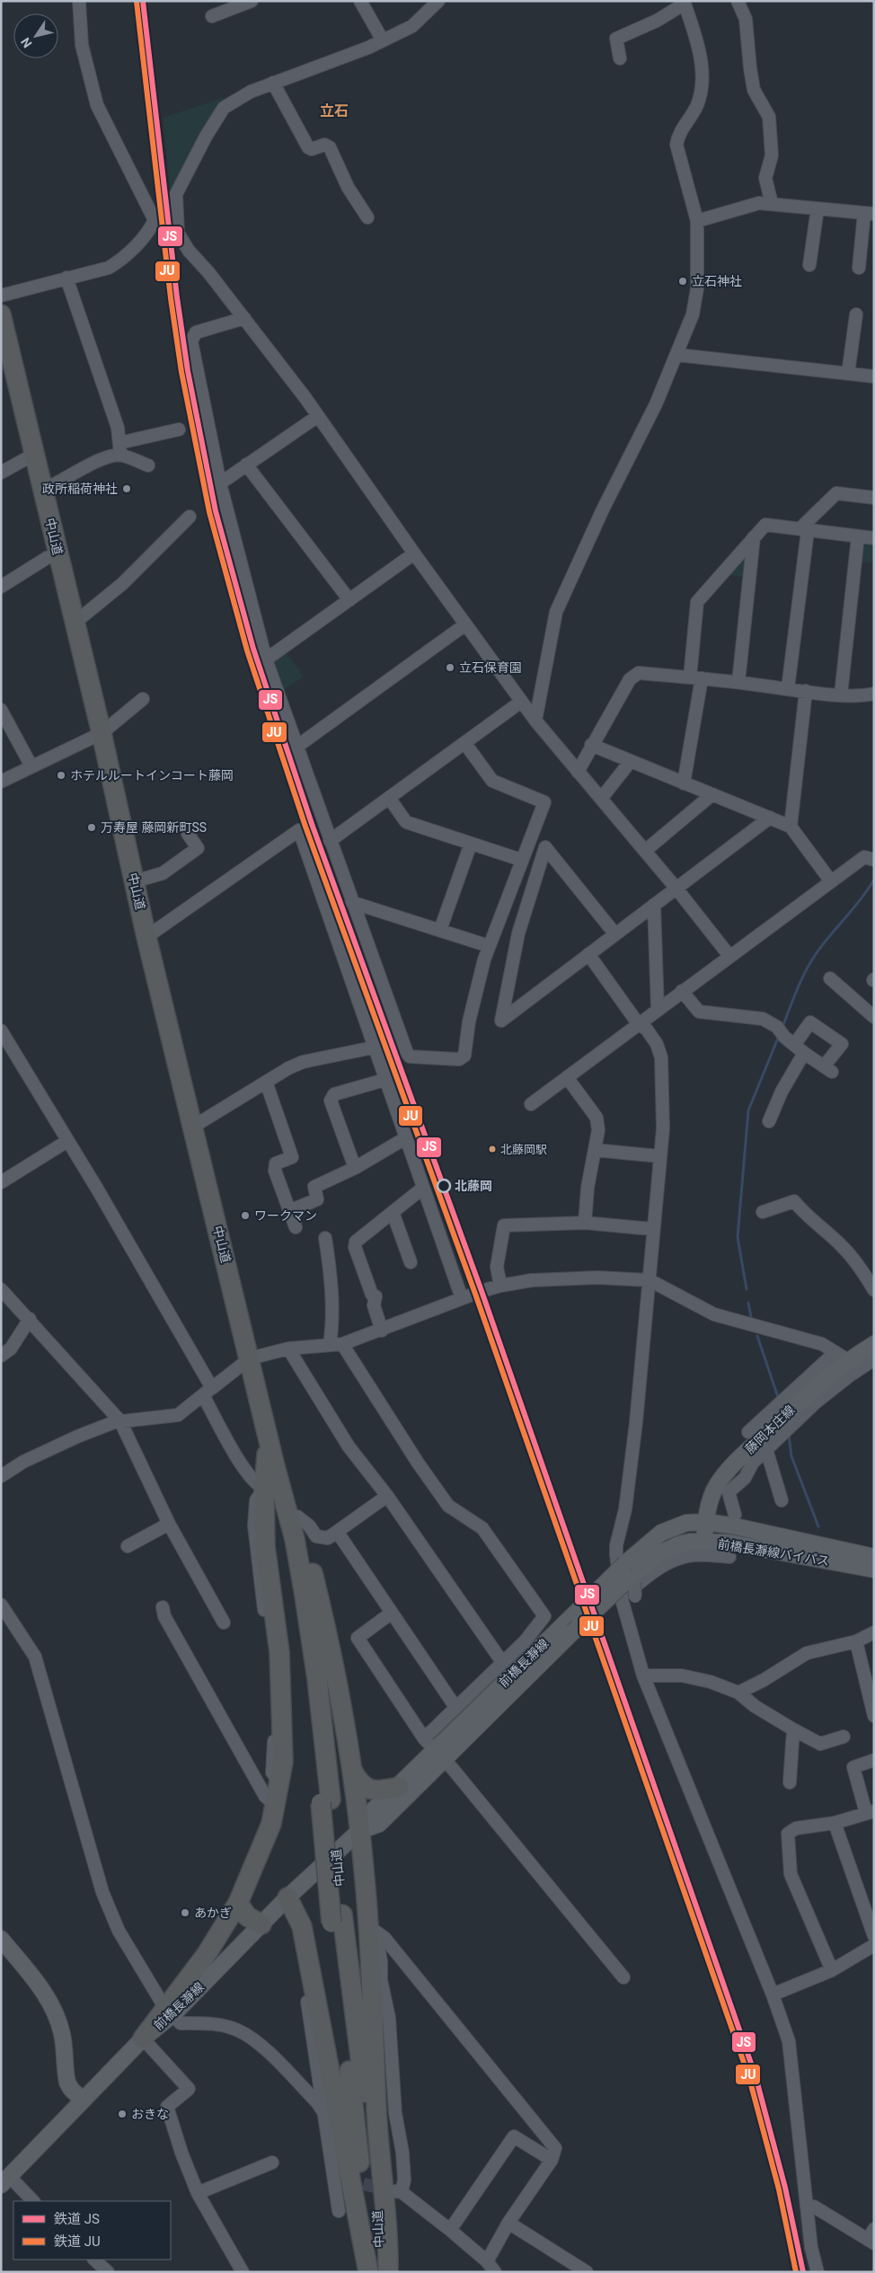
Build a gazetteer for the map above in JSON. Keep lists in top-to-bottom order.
{
  "streets": {
    "highway": ["中山道"],
    "main road": ["藤岡本庄線", "前橋長瀞線バイパス", "前橋長瀞線"]
  },
  "crossings": [
    ["藤岡本庄線", "前橋長瀞線バイパス"],
    ["藤岡本庄線", "前橋長瀞線"],
    ["前橋長瀞線バイパス", "前橋長瀞線"]
  ],
  "districts": ["立石"],
  "places": [
    "立石神社",
    "政所稲荷神社",
    "立石保育園",
    "ホテルルートインコート藤岡",
    "万寿屋 藤岡新町SS",
    "北藤岡駅",
    "北藤岡",
    "ワークマン",
    "あかぎ",
    "おきな"
  ],
  "lines": ["rail line JS", "rail line JU"],
  "legend": ["鉄道 JS", "鉄道 JU"],
  "north": "bottom left"
}
